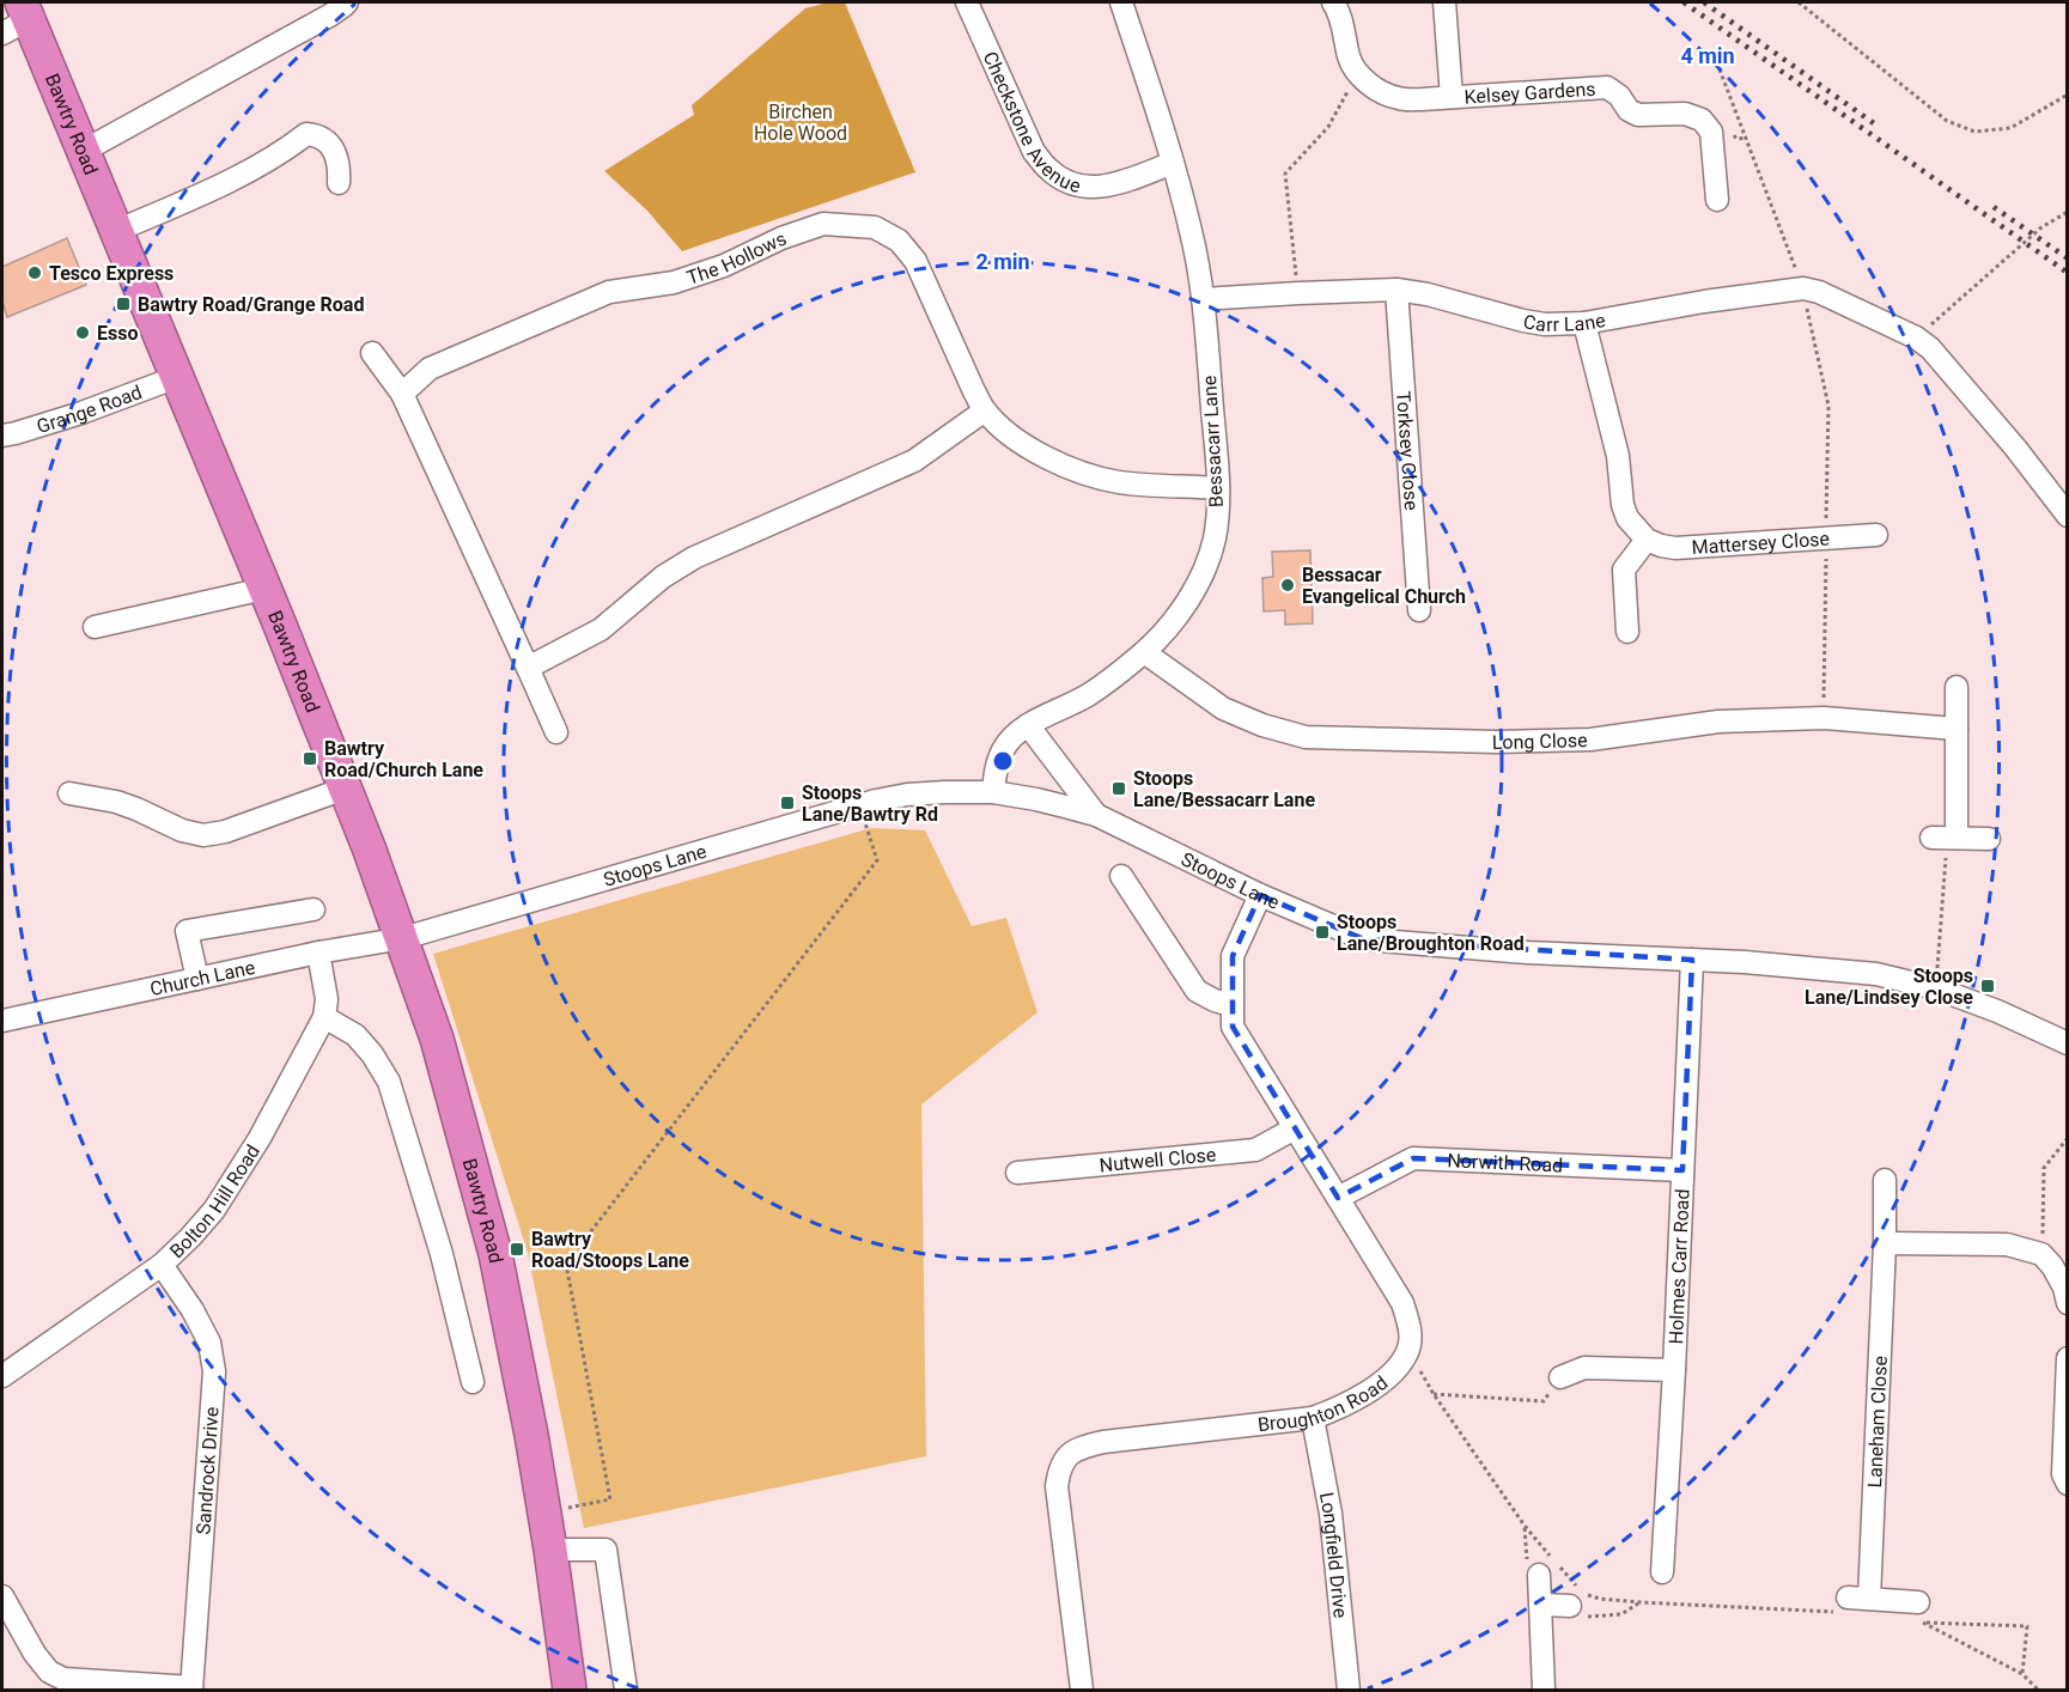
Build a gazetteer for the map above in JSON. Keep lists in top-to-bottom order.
{
  "streets": {
    "highway": ["Bawtry Road"],
    "street": [
      "Kelsey Gardens",
      "Checkstone Avenue",
      "The Hollows",
      "Carr Lane",
      "Grange Road",
      "Bessacarr Lane",
      "Torksey Close",
      "Mattersey Close",
      "Long Close",
      "Stoops Lane",
      "Church Lane",
      "Nutwell Close",
      "Norwith Road",
      "Bolton Hill Road",
      "Holmes Carr Road",
      "Broughton Road",
      "Laneham Close",
      "Sandrock Drive",
      "Longfield Drive"
    ]
  },
  "crossings": [
    ["Checkstone Avenue", "Bessacarr Lane"],
    ["Bawtry Road", "Grange Road"],
    ["Bawtry Road", "Stoops Lane"],
    ["Bawtry Road", "Church Lane"],
    ["The Hollows", "Bessacarr Lane"],
    ["Carr Lane", "Bessacarr Lane"],
    ["Carr Lane", "Torksey Close"],
    ["Bessacarr Lane", "Long Close"],
    ["Bessacarr Lane", "Stoops Lane"],
    ["Stoops Lane", "Church Lane"],
    ["Stoops Lane", "Holmes Carr Road"],
    ["Church Lane", "Bolton Hill Road"],
    ["Norwith Road", "Holmes Carr Road"],
    ["Bolton Hill Road", "Sandrock Drive"],
    ["Broughton Road", "Longfield Drive"]
  ],
  "parks": ["Birchen Hole Wood"],
  "places": {
    "other": ["Tesco Express", "Esso", "Bessacar Evangelical Church"],
    "transit": [
      "Bawtry Road/Grange Road",
      "Bawtry Road/Church Lane",
      "Stoops Lane/Bessacarr Lane",
      "Stoops Lane/Bawtry Rd",
      "Stoops Lane/Broughton Road",
      "Stoops Lane/Lindsey Close",
      "Bawtry Road/Stoops Lane"
    ]
  },
  "rings": ["4 min", "2 min"]
}
